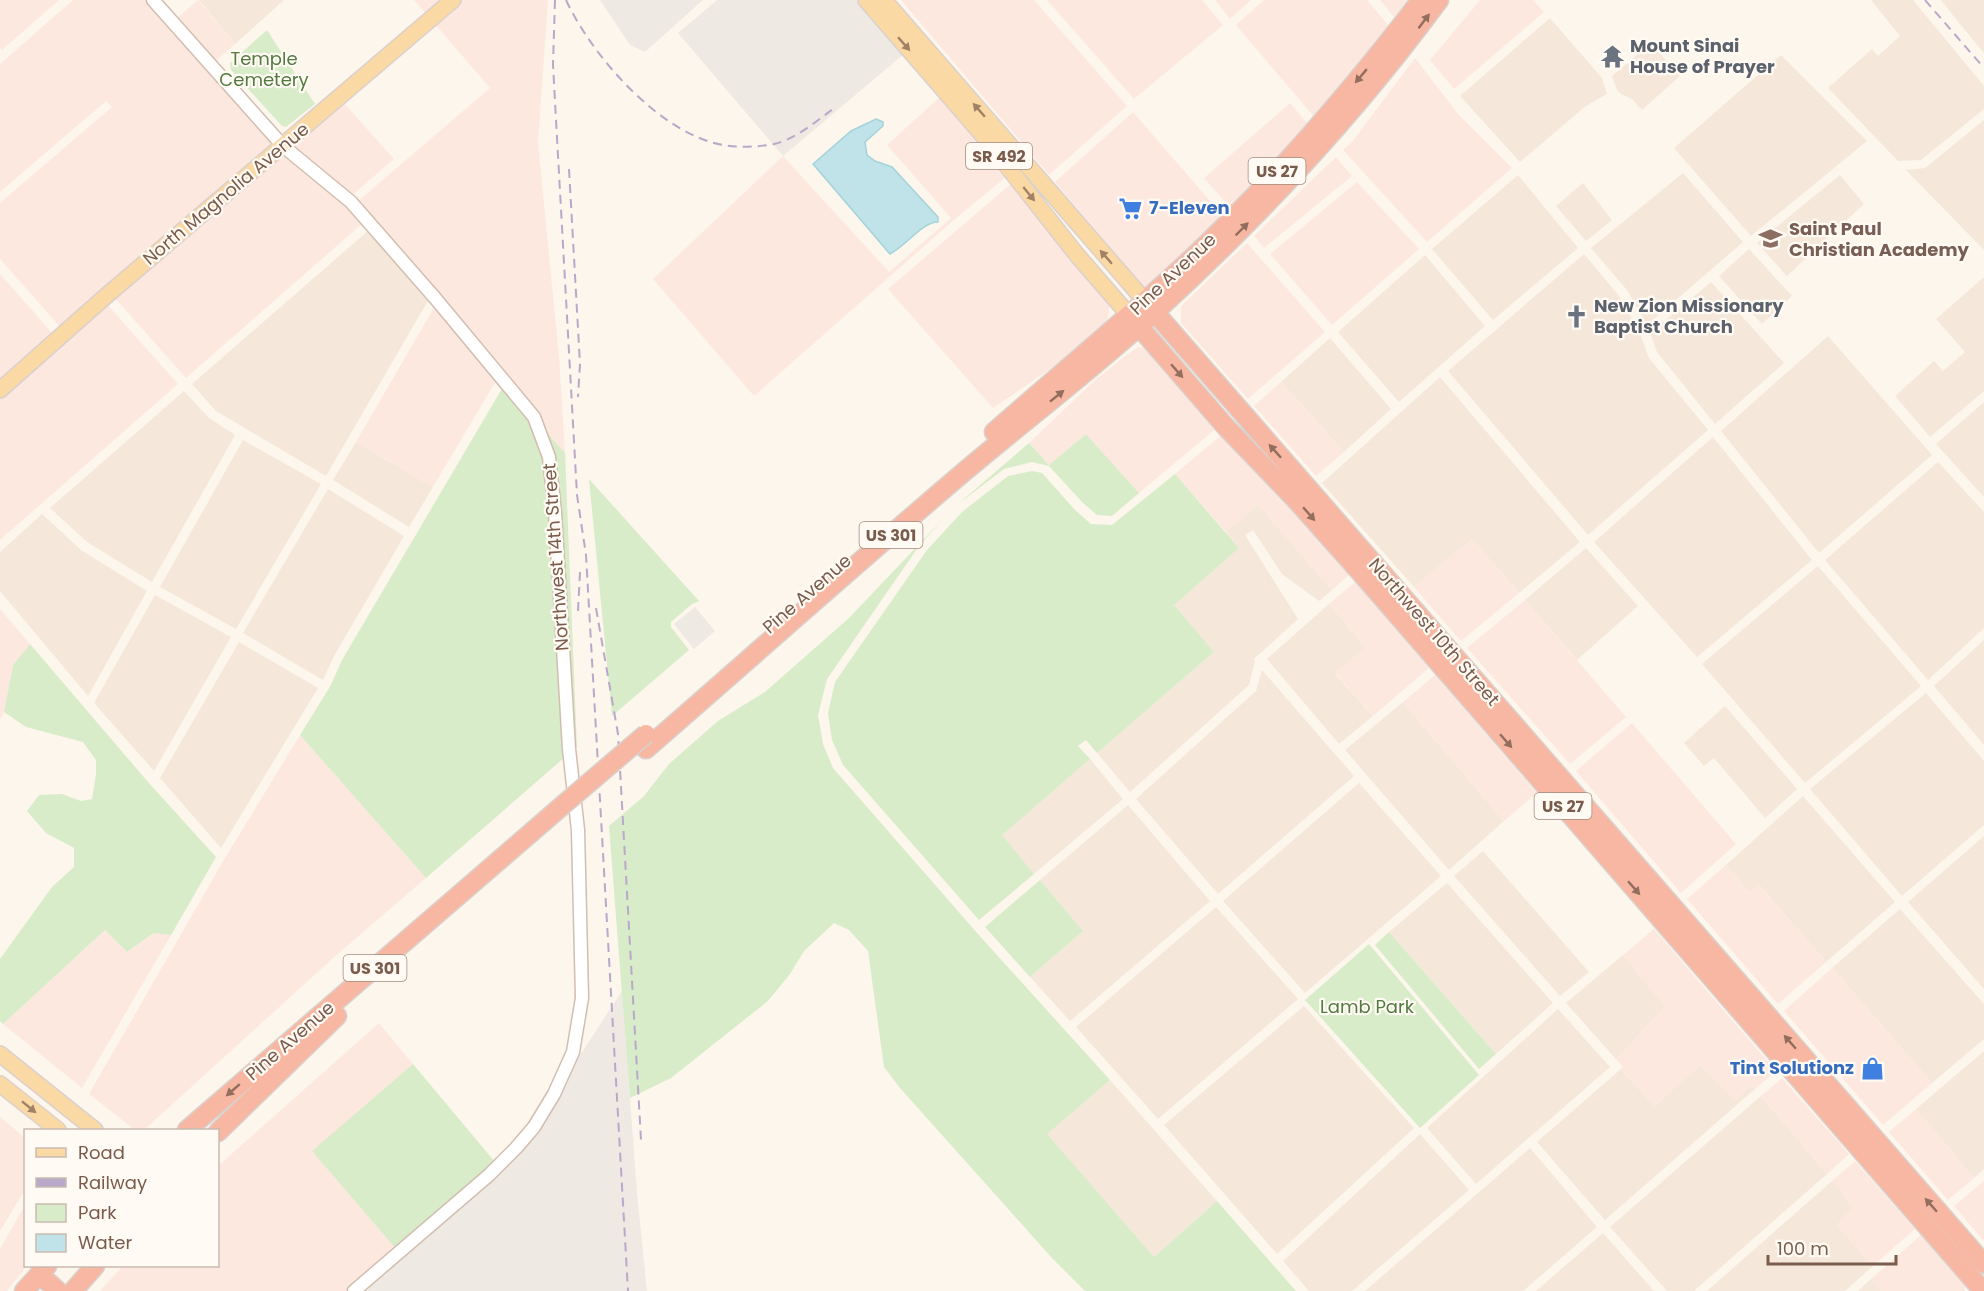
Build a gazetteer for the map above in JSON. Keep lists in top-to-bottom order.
{
  "streets": {
    "highway": [
      "US 27",
      "Pine Avenue",
      "US 301",
      "Northwest 10th Street"
    ],
    "main road": ["SR 492", "North Magnolia Avenue"],
    "street": ["Northwest 14th Street"]
  },
  "crossings": [
    ["SR 492", "Pine Avenue"],
    ["SR 492", "Northwest 10th Street"],
    ["North Magnolia Avenue", "Northwest 14th Street"],
    ["Pine Avenue", "Northwest 10th Street"]
  ],
  "parks": ["Temple Cemetery", "Lamb Park"],
  "places": {
    "temple": ["Mount Sinai House of Prayer"],
    "supermarket": ["7-Eleven"],
    "school or university": ["Saint Paul Christian Academy"],
    "church": ["New Zion Missionary Baptist Church"],
    "shop": ["Tint Solutionz"]
  },
  "legend": [
    "Road",
    "Railway",
    "Park",
    "Water"
  ],
  "scale_bar": "100 m"
}
